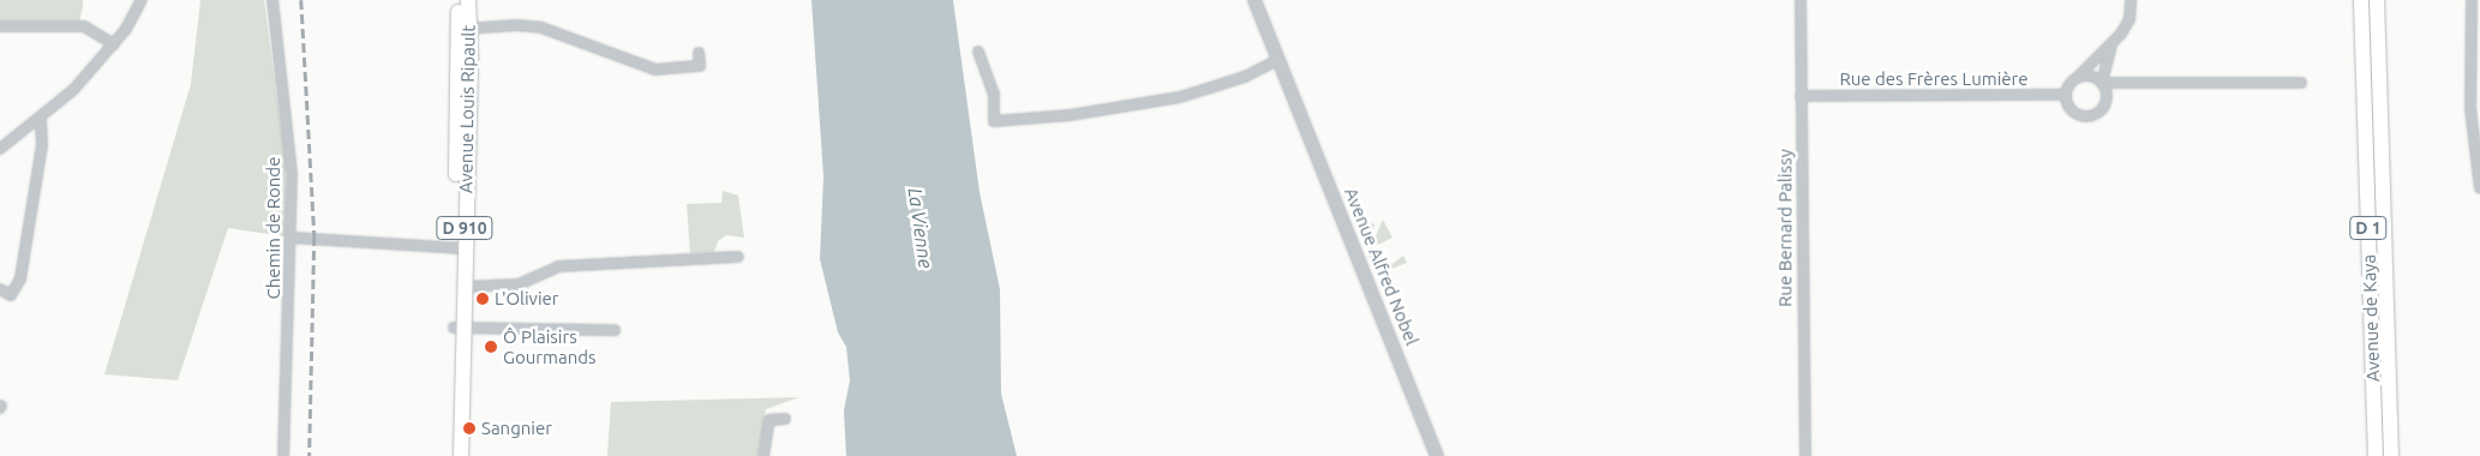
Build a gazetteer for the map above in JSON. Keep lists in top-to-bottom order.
{
  "streets": {
    "main road": [
      "Avenue Louis Ripault",
      "D 910",
      "D 1",
      "Avenue de Kaya"
    ],
    "street": [
      "Rue des Frères Lumière",
      "Chemin de Ronde",
      "Rue Bernard Palissy",
      "Avenue Alfred Nobel"
    ]
  },
  "crossings": [
    ["Rue des Frères Lumière", "Rue Bernard Palissy"]
  ],
  "water": ["La Vienne"],
  "places": ["L'Olivier", "Ô Plaisirs Gourmands", "Sangnier"]
}
